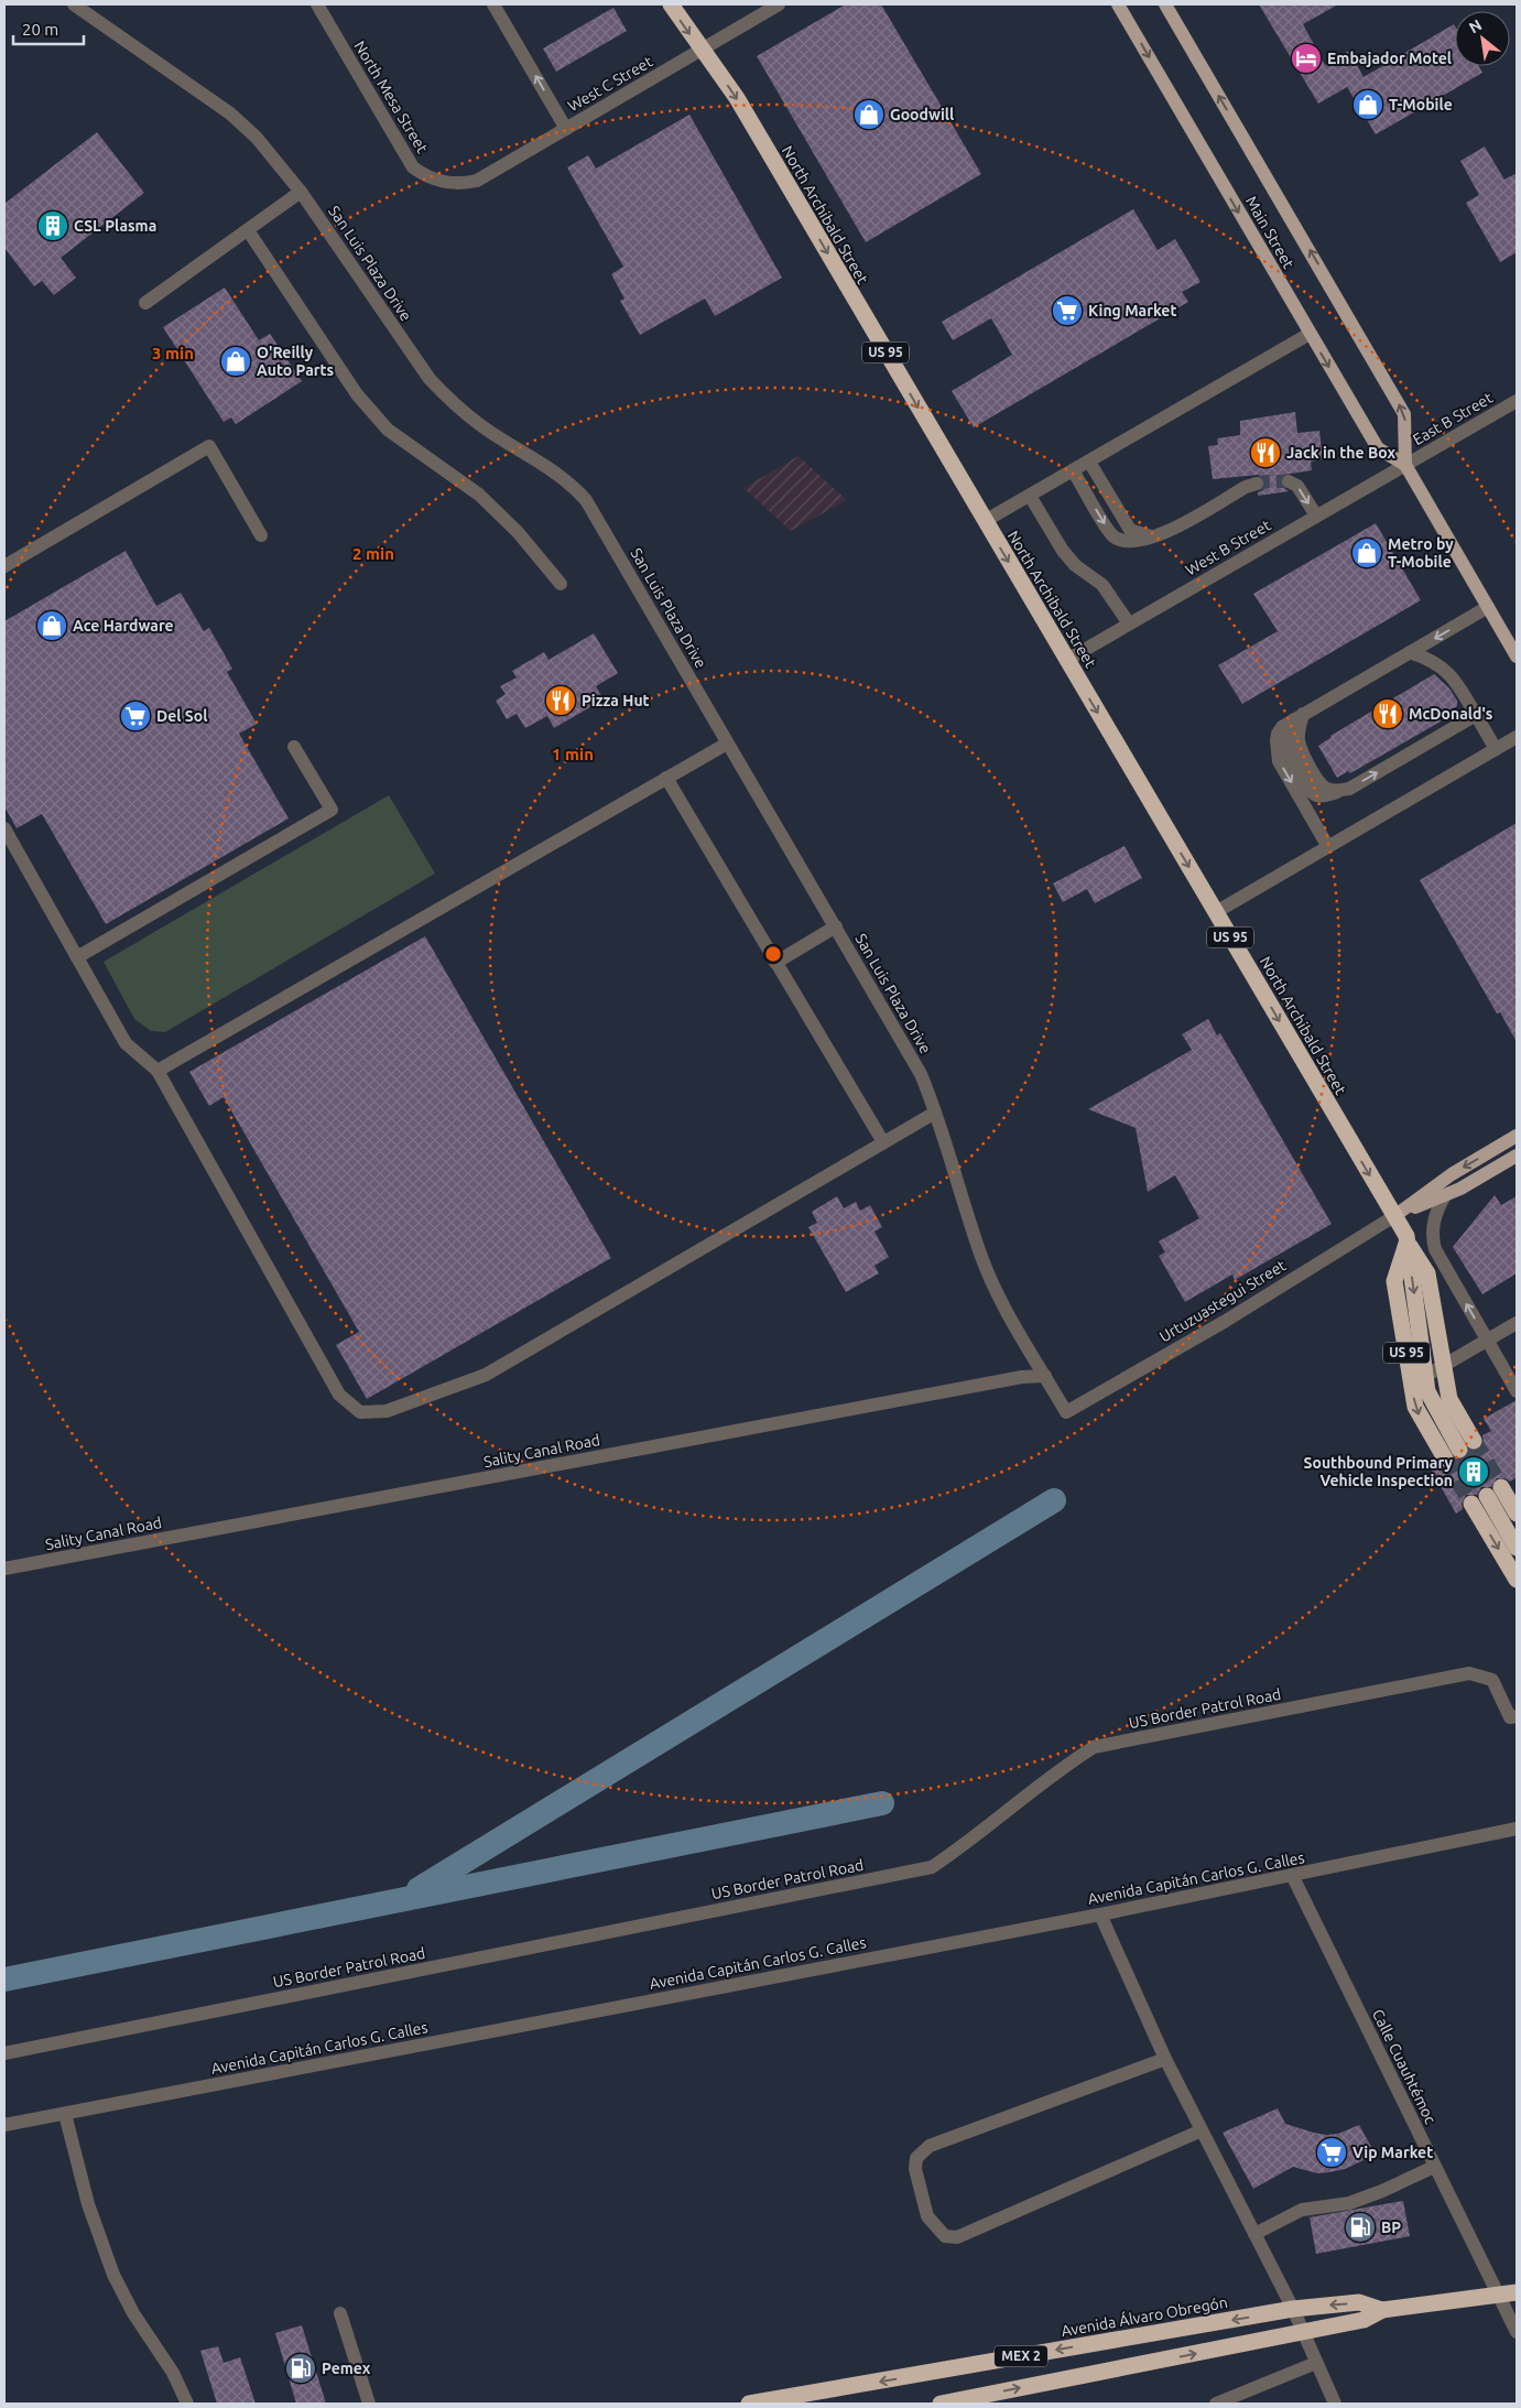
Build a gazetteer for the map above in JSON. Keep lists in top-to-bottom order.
{
  "streets": {
    "highway": [
      "North Archibald Street",
      "US 95",
      "Avenida Álvaro Obregón",
      "MEX 2"
    ],
    "main road": ["Main Street", "Urtuzuastegui Street"],
    "street": [
      "West C Street",
      "North Mesa Street",
      "San Luis Plaza Drive",
      "East B Street",
      "West B Street",
      "Sality Canal Road",
      "US Border Patrol Road",
      "Avenida Capitán Carlos G. Calles",
      "Calle Cuauhtémoc"
    ]
  },
  "crossings": [
    ["West C Street", "North Mesa Street"],
    ["West C Street", "North Archibald Street"],
    ["North Archibald Street", "US 95"],
    ["North Archibald Street", "West B Street"],
    ["North Archibald Street", "Urtuzuastegui Street"],
    ["Main Street", "East B Street"],
    ["Main Street", "West B Street"],
    ["San Luis Plaza Drive", "Urtuzuastegui Street"],
    ["San Luis Plaza Drive", "Sality Canal Road"],
    ["US 95", "Urtuzuastegui Street"],
    ["East B Street", "West B Street"],
    ["Urtuzuastegui Street", "Sality Canal Road"],
    ["Avenida Capitán Carlos G. Calles", "Calle Cuauhtémoc"],
    ["Calle Cuauhtémoc", "Avenida Álvaro Obregón"]
  ],
  "one_way": ["North Archibald Street"],
  "places": {
    "hotel": ["Embajador Motel"],
    "shop": [
      "T-Mobile",
      "Goodwill",
      "O'Reilly Auto Parts",
      "Metro by T-Mobile",
      "Ace Hardware"
    ],
    "building": ["CSL Plasma", "Southbound Primary Vehicle Inspection"],
    "supermarket": ["King Market", "Del Sol", "Vip Market"],
    "restaurant": ["Jack in the Box", "Pizza Hut", "McDonald's"],
    "fuel station": ["BP", "Pemex"]
  },
  "scale_bar": "20 m",
  "north": "top left",
  "rings": ["3 min", "2 min", "1 min"]
}
